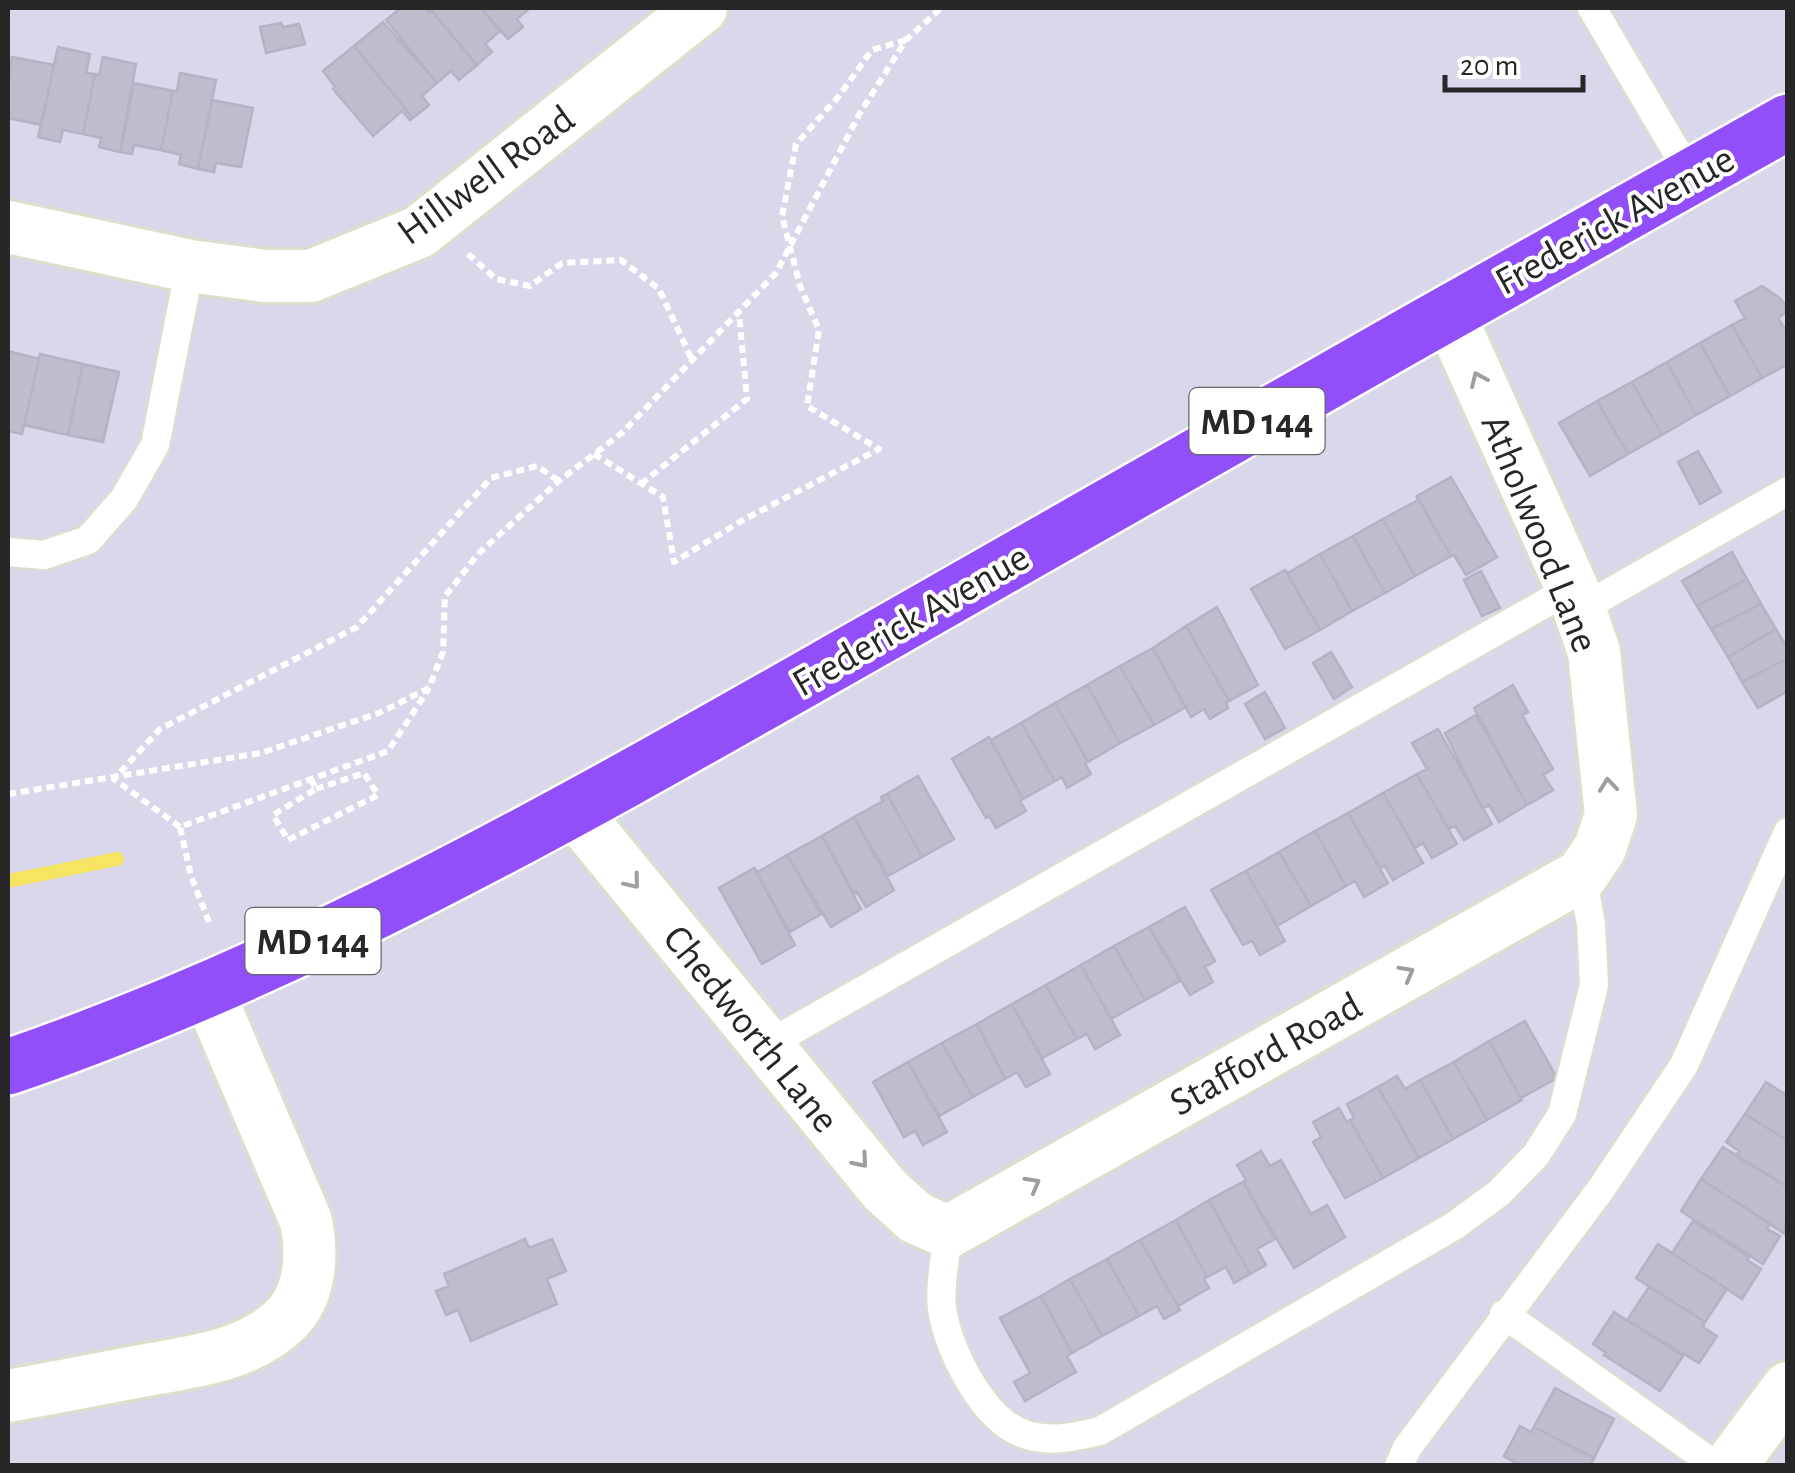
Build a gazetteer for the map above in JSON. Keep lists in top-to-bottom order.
{
  "streets": {
    "main road": ["Frederick Avenue", "MD 144"],
    "street": [
      "Hillwell Road",
      "Atholwood Lane",
      "Chedworth Lane",
      "Stafford Road"
    ]
  },
  "crossings": [
    ["Frederick Avenue", "Atholwood Lane"],
    ["Frederick Avenue", "Chedworth Lane"],
    ["Atholwood Lane", "Stafford Road"],
    ["Chedworth Lane", "Stafford Road"]
  ],
  "one_way": ["Atholwood Lane", "Chedworth Lane", "Stafford Road"],
  "scale_bar": "20 m"
}
